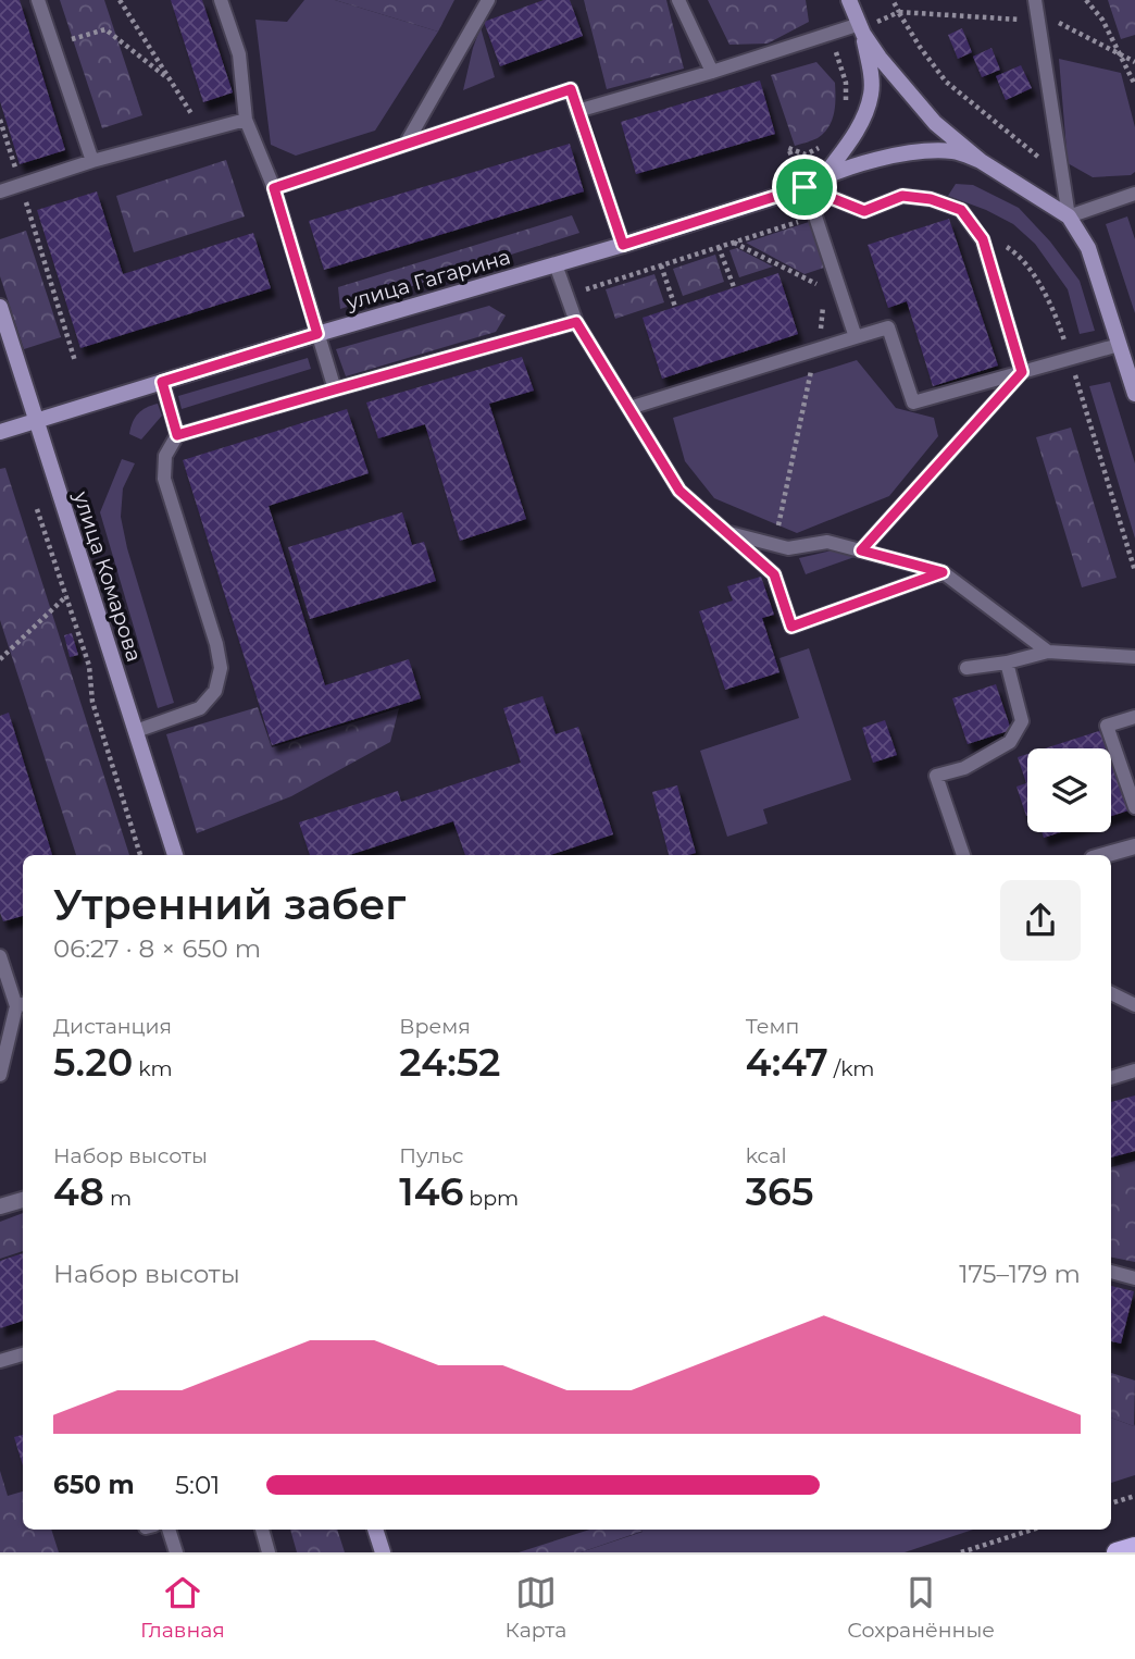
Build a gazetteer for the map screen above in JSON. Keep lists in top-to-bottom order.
{
  "streets": {
    "main road": ["улица Гагарина", "улица Комарова"]
  },
  "crossings": [
    ["улица Гагарина", "улица Комарова"]
  ],
  "page": {
    "heading": ["Утренний забег", "06:27 · 8 × 650 m"],
    "stats": [
      ["Дистанция", "5.20 km"],
      ["Время", "24:52"],
      ["Темп", "4:47 /km"],
      ["Набор высоты", "48 m"],
      ["Пульс", "146 bpm"],
      ["kcal", "365"]
    ],
    "chart": ["Набор высоты", "175–179 m"],
    "list": [
      {
        "name": "650 m",
        "note": "5:01"
      }
    ],
    "tabs": ["Главная", "Карта", "Сохранённые"]
  }
}
